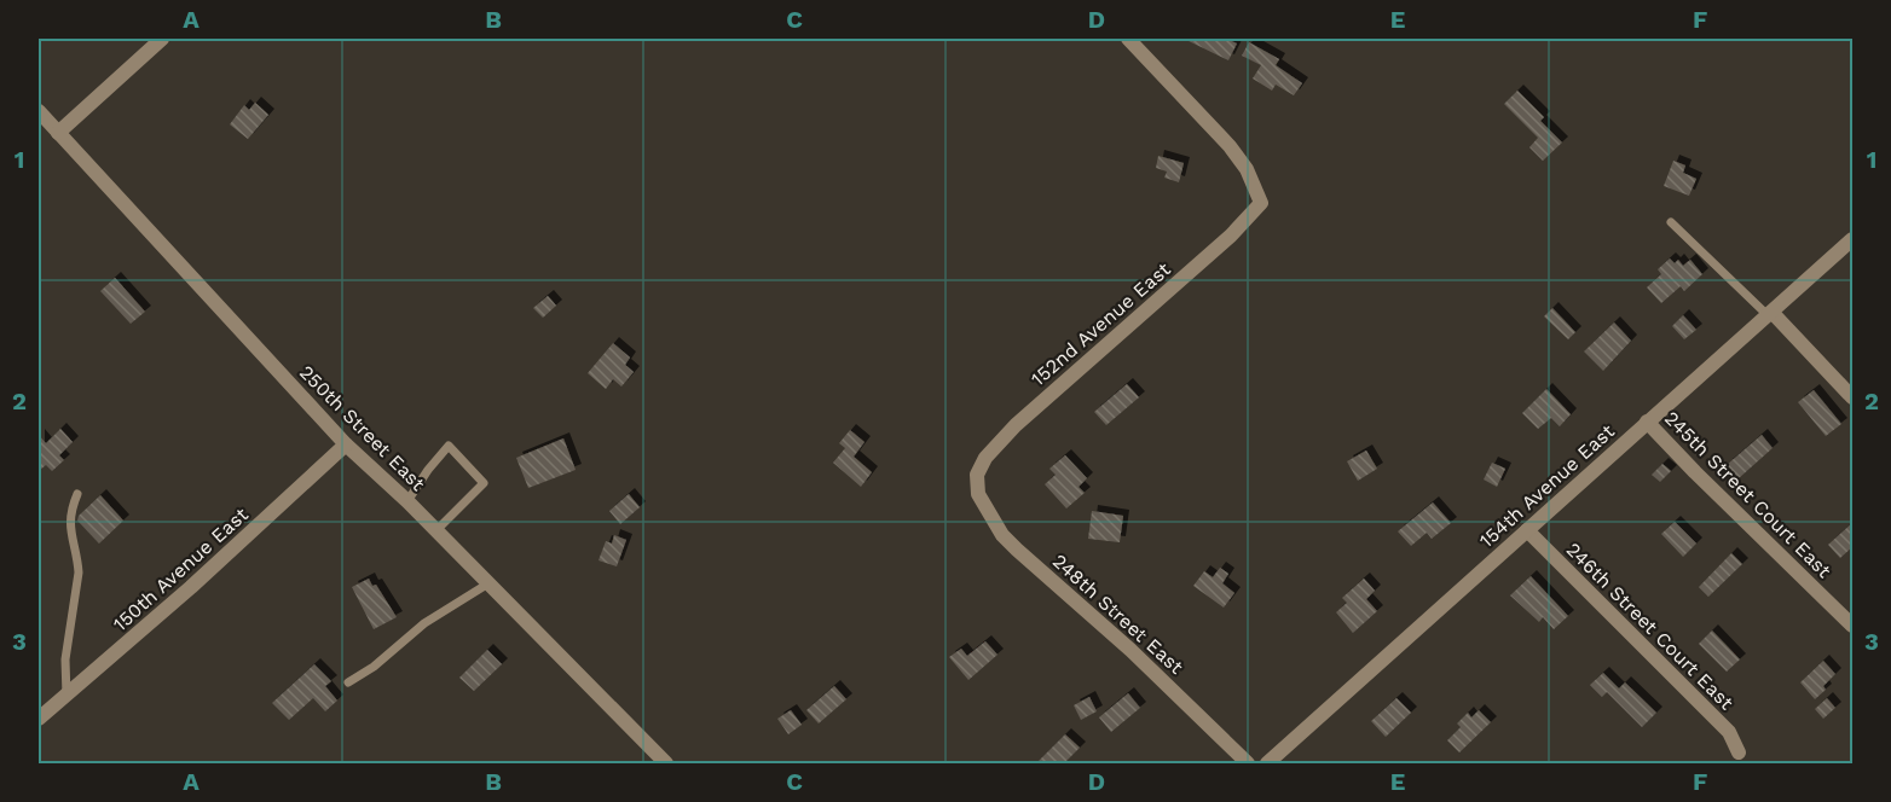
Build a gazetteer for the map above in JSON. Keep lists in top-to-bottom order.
{
  "streets": {
    "street": [
      "152nd Avenue East",
      "250th Street East",
      "154th Avenue East",
      "245th Street Court East",
      "150th Avenue East",
      "248th Street East",
      "246th Street Court East"
    ]
  },
  "crossings": [
    ["152nd Avenue East", "248th Street East"],
    ["250th Street East", "150th Avenue East"],
    ["154th Avenue East", "245th Street Court East"],
    ["154th Avenue East", "246th Street Court East"]
  ],
  "grid": {
    "columns": [
      "A",
      "B",
      "C",
      "D",
      "E",
      "F"
    ],
    "rows": ["1", "2", "3"]
  }
}
